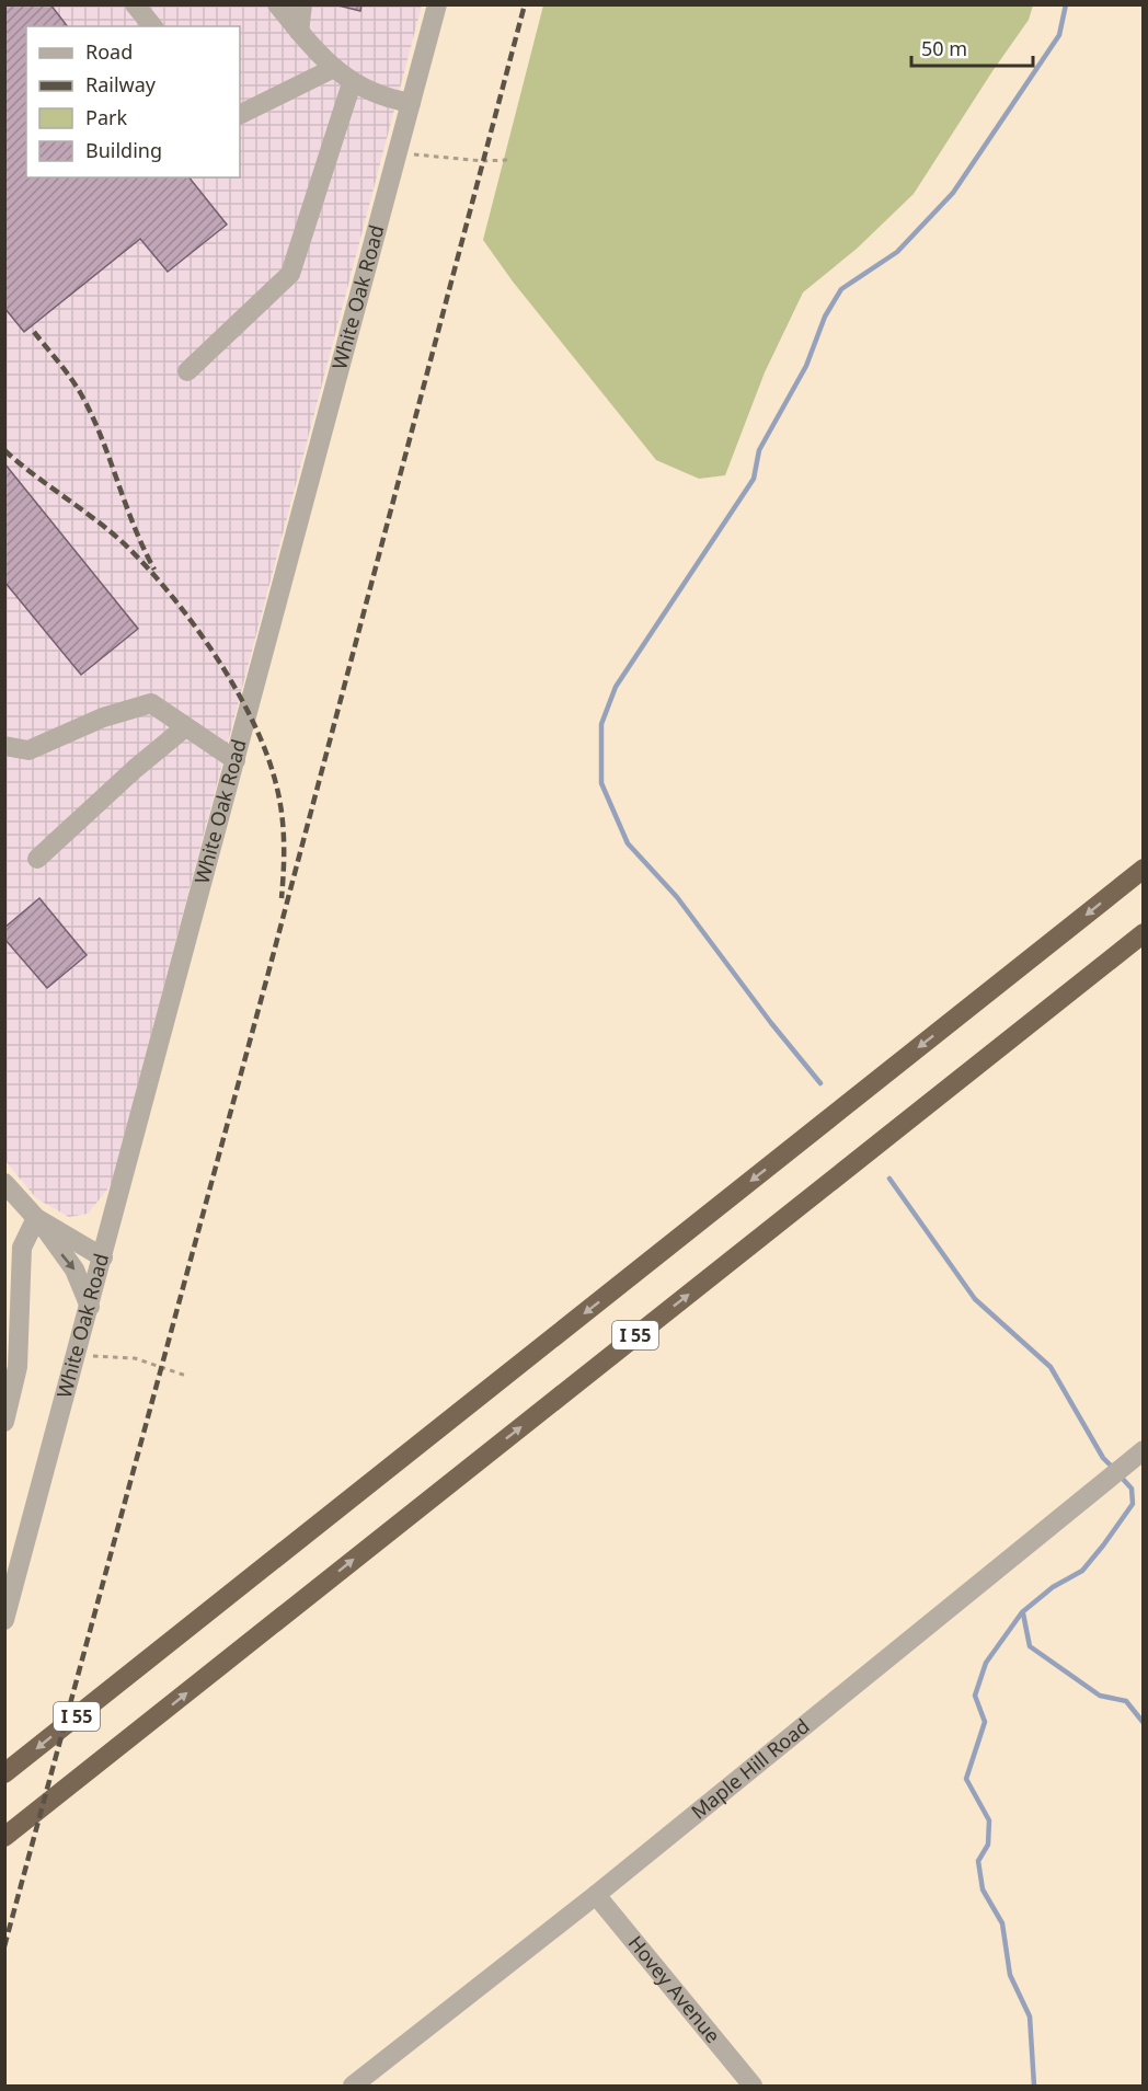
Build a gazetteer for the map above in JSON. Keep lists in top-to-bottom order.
{
  "streets": {
    "highway": ["I 55"],
    "street": ["White Oak Road", "Maple Hill Road", "Hovey Avenue"]
  },
  "crossings": [
    ["Maple Hill Road", "Hovey Avenue"]
  ],
  "legend": [
    "Road",
    "Railway",
    "Park",
    "Building"
  ],
  "scale_bar": "50 m"
}
